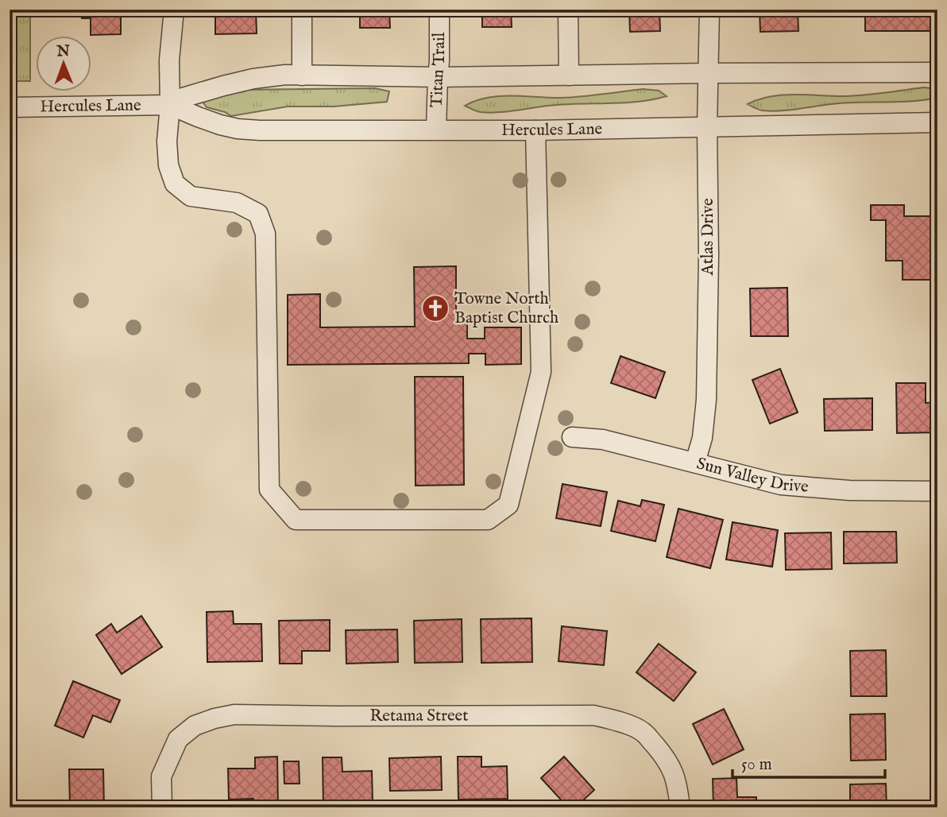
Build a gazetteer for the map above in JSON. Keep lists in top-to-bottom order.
{
  "streets": {
    "street": [
      "Titan Trail",
      "Hercules Lane",
      "Atlas Drive",
      "Sun Valley Drive",
      "Retama Street"
    ]
  },
  "crossings": [
    ["Titan Trail", "Hercules Lane"],
    ["Hercules Lane", "Atlas Drive"],
    ["Atlas Drive", "Sun Valley Drive"]
  ],
  "places": {
    "church": ["Towne North Baptist Church"]
  },
  "scale_bar": "50 m",
  "north": "top"
}
